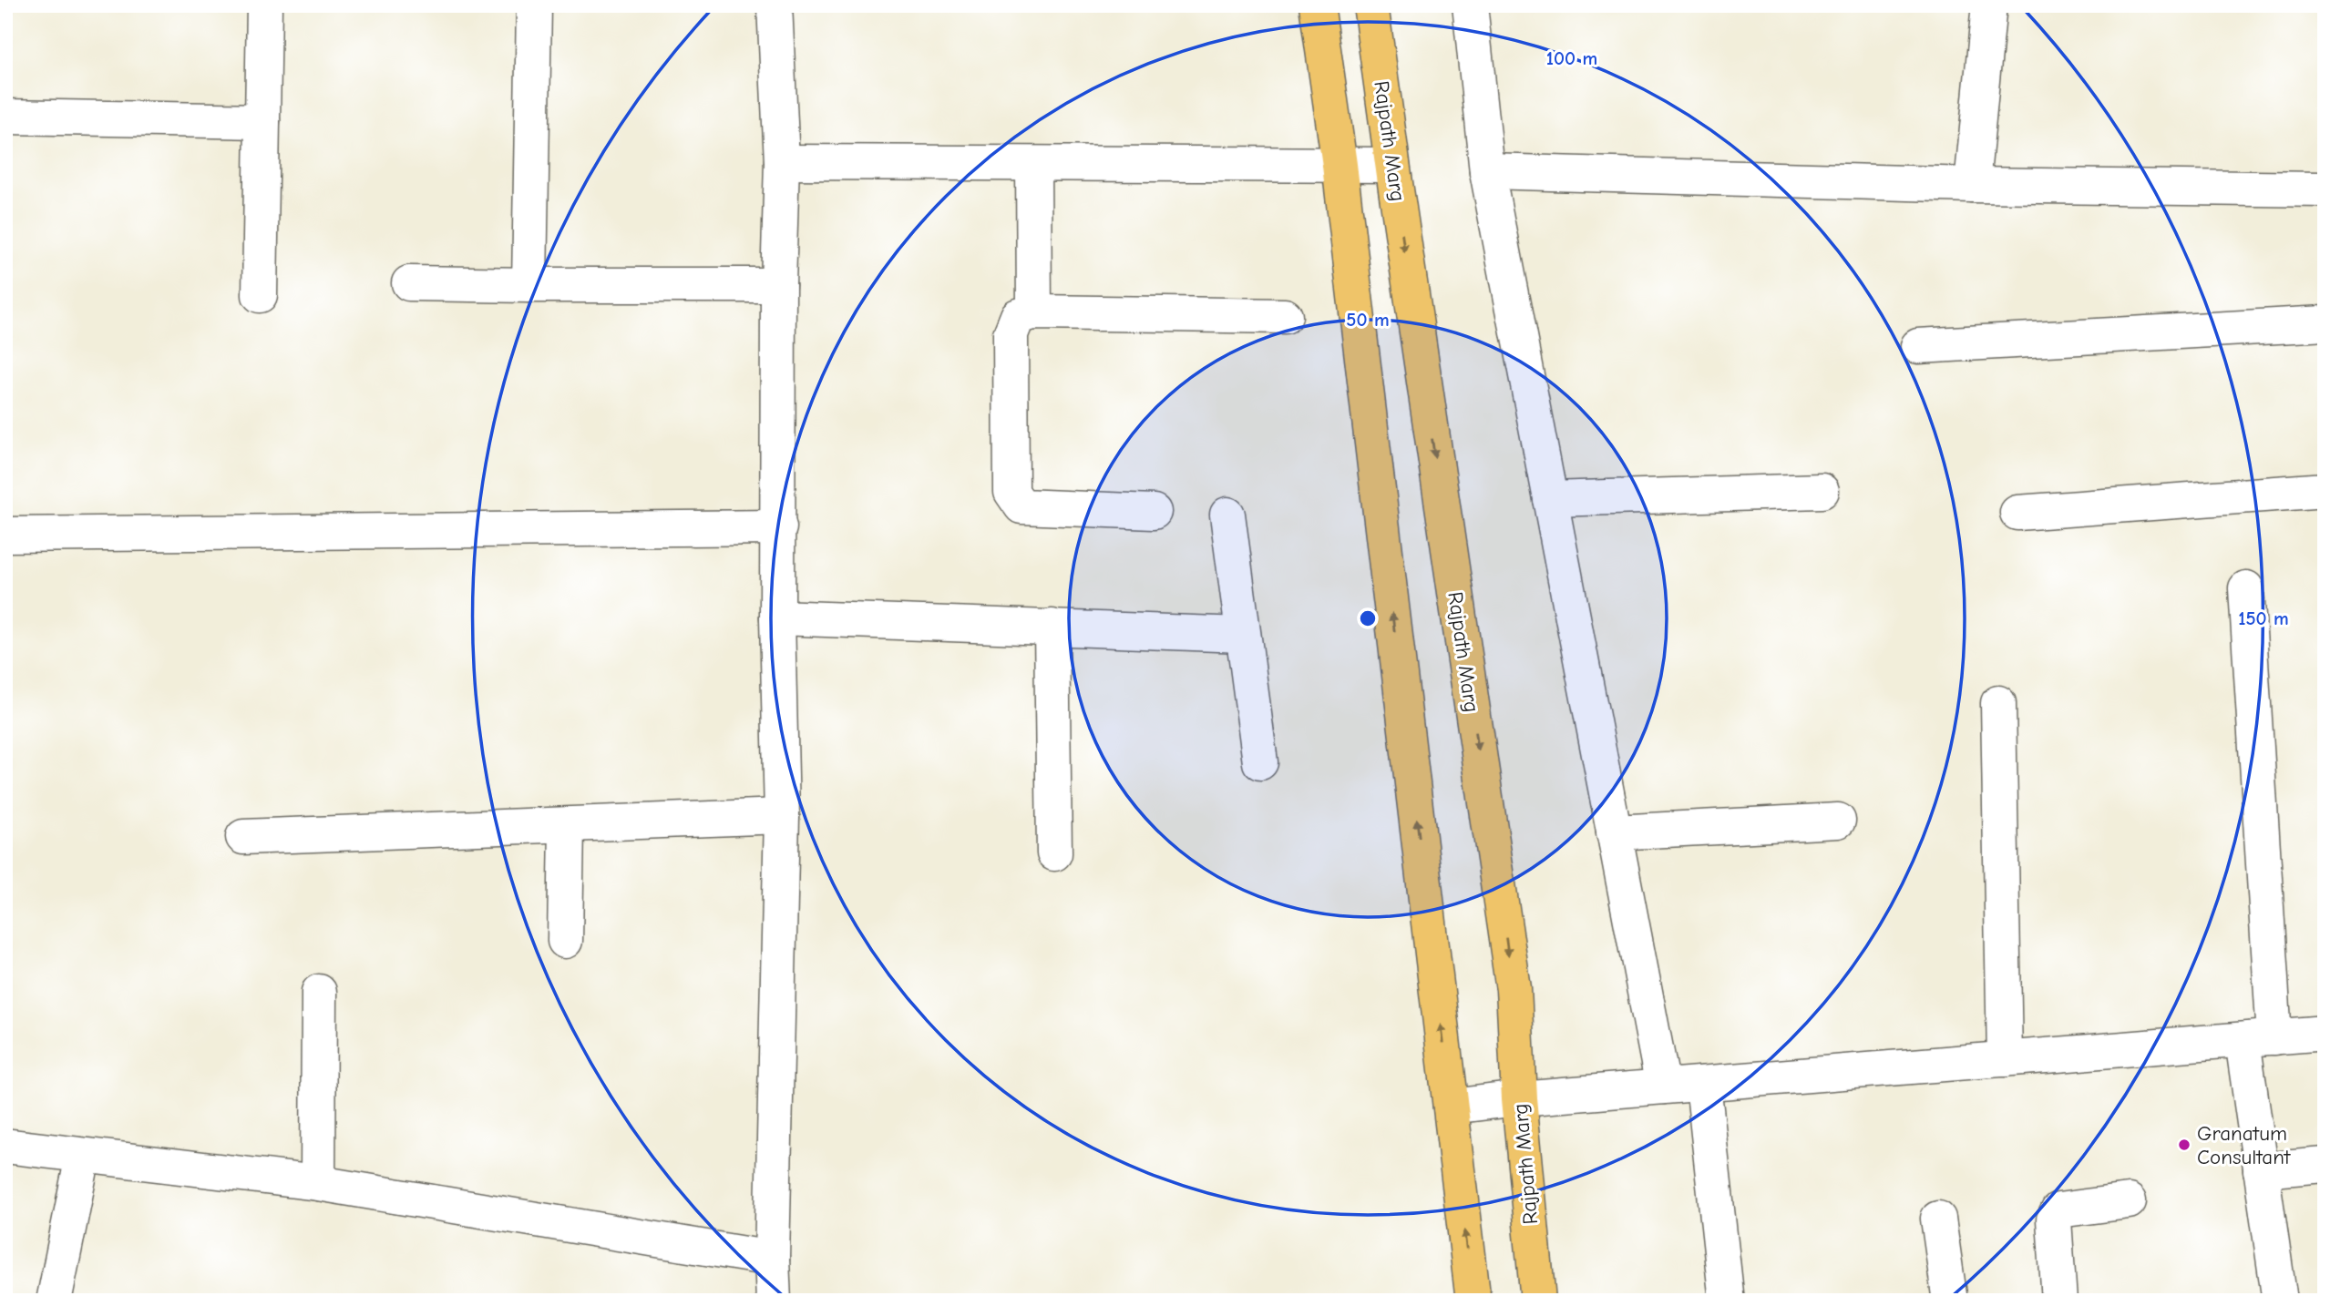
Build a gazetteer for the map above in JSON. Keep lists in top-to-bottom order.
{
  "streets": {
    "main road": ["Rajpath Marg"]
  },
  "places": ["Granatum Consultant"],
  "rings": ["100 m", "50 m", "150 m"]
}
